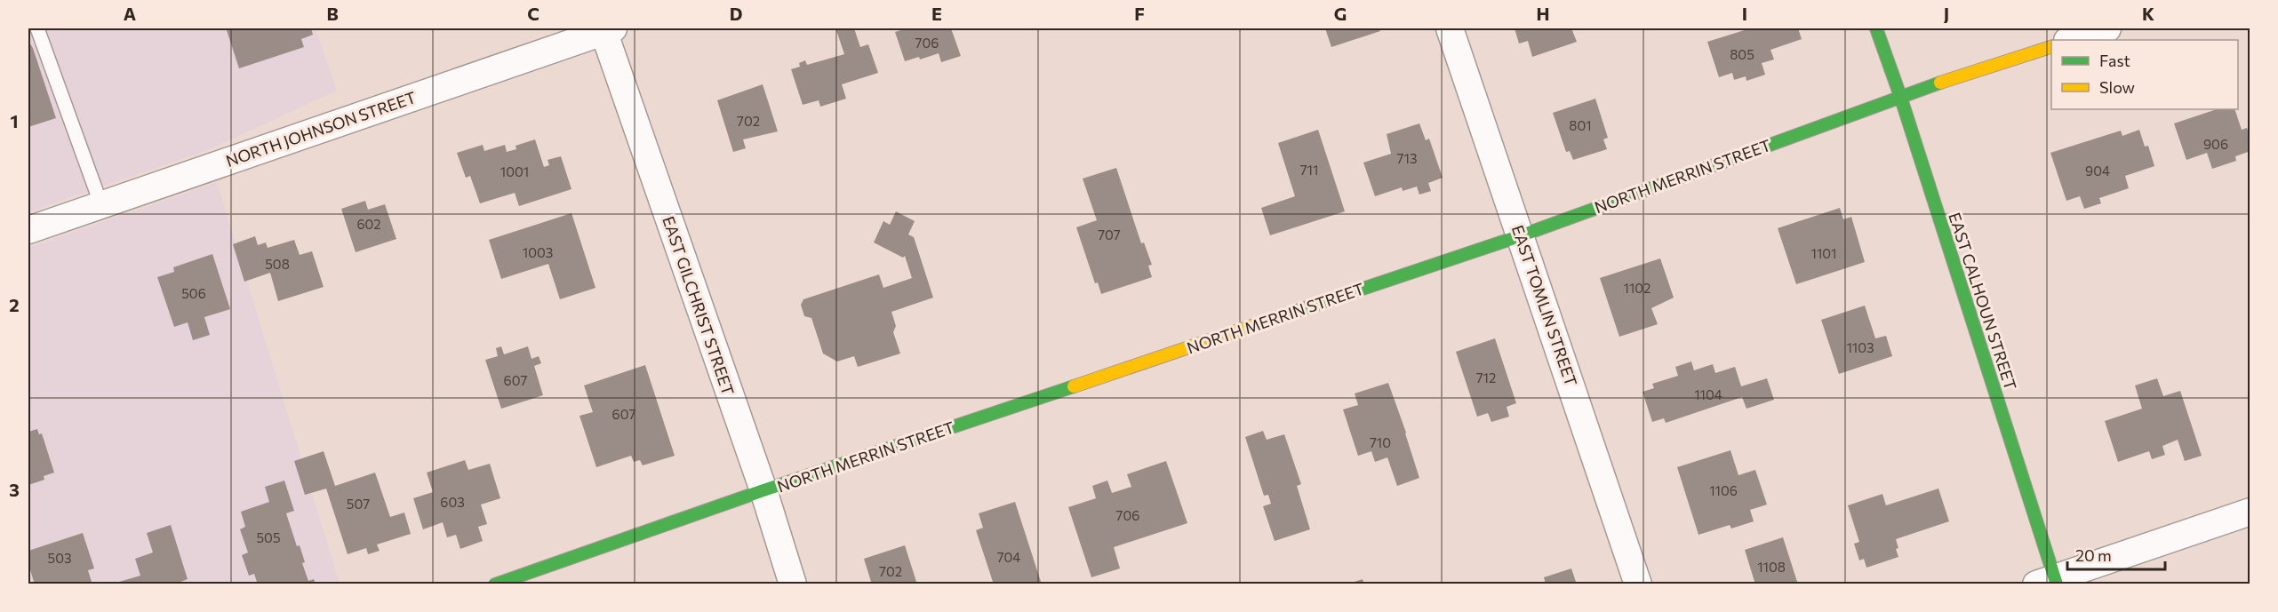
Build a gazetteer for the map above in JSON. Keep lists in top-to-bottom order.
{
  "streets": {
    "street": [
      "NORTH JOHNSON STREET",
      "NORTH MERRIN STREET",
      "EAST CALHOUN STREET",
      "EAST GILCHRIST STREET",
      "EAST TOMLIN STREET"
    ]
  },
  "crossings": [
    ["NORTH JOHNSON STREET", "EAST GILCHRIST STREET"],
    ["NORTH MERRIN STREET", "EAST CALHOUN STREET"],
    ["NORTH MERRIN STREET", "EAST GILCHRIST STREET"],
    ["NORTH MERRIN STREET", "EAST TOMLIN STREET"]
  ],
  "house_numbers": [
    "706",
    "805",
    "702",
    "801",
    "906",
    "713",
    "711",
    "904",
    "1001",
    "602",
    "707",
    "1003",
    "1101",
    "508",
    "1102",
    "506",
    "1103",
    "712",
    "607",
    "1104",
    "607",
    "710",
    "1106",
    "603",
    "507",
    "706",
    "505",
    "704",
    "503",
    "1108",
    "702"
  ],
  "legend": ["Fast", "Slow"],
  "scale_bar": "20 m",
  "grid": {
    "columns": [
      "A",
      "B",
      "C",
      "D",
      "E",
      "F",
      "G",
      "H",
      "I",
      "J",
      "K"
    ],
    "rows": ["1", "2", "3"]
  }
}
